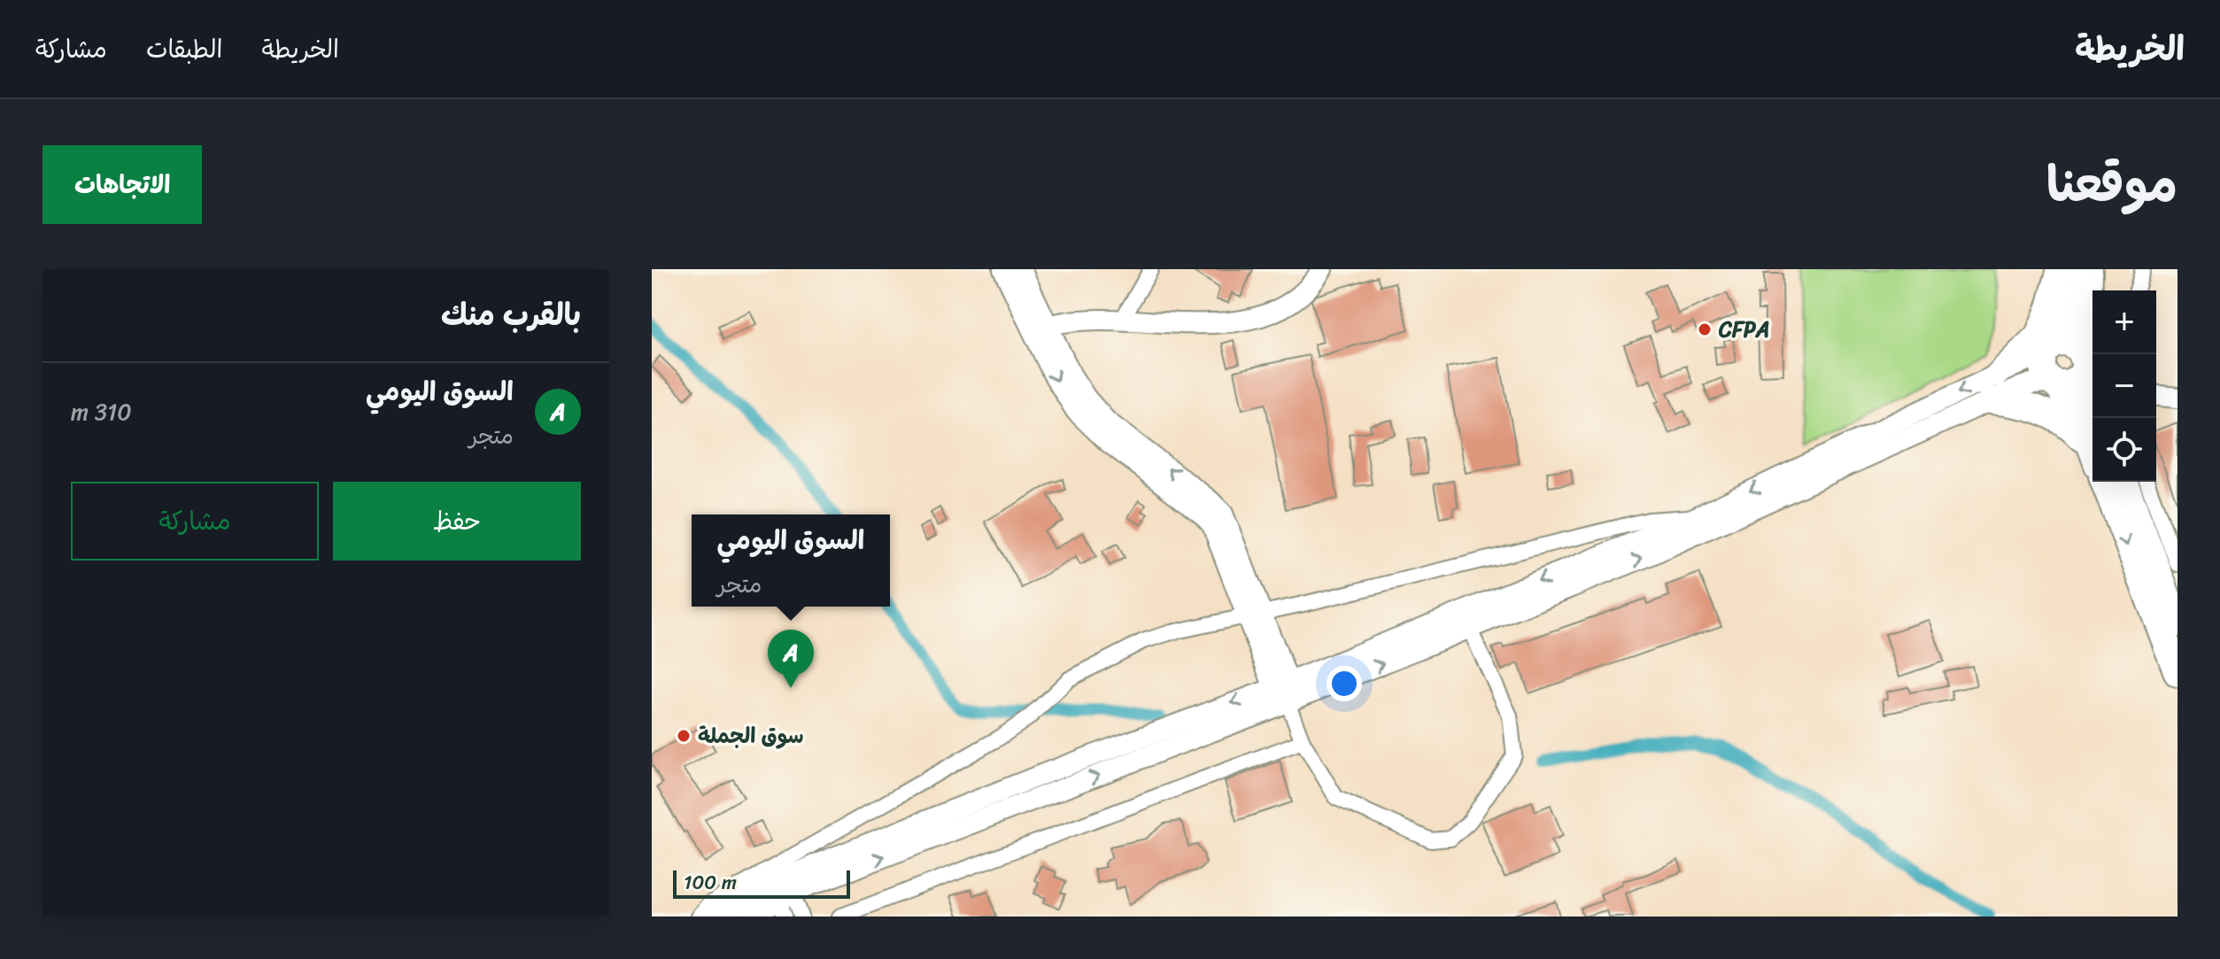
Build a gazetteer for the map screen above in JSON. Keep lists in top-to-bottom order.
{
  "places": ["CFPA", "سوق الجملة"],
  "scale_bar": "100 m",
  "page": {
    "header": "الخريطة",
    "nav": ["الخريطة", "الطبقات", "مشاركة"],
    "title": "موقعنا",
    "buttons": [
      "الاتجاهات",
      ["حفظ", "مشاركة"]
    ],
    "heading": "بالقرب منك",
    "map_buttons": ["+", "−"],
    "list": [
      {
        "mark": "A",
        "name": "السوق اليومي",
        "note": "متجر",
        "value": "310 m"
      }
    ],
    "popup": ["السوق اليومي", "متجر"],
    "pins": "A",
    "scale": "100 m"
  }
}
